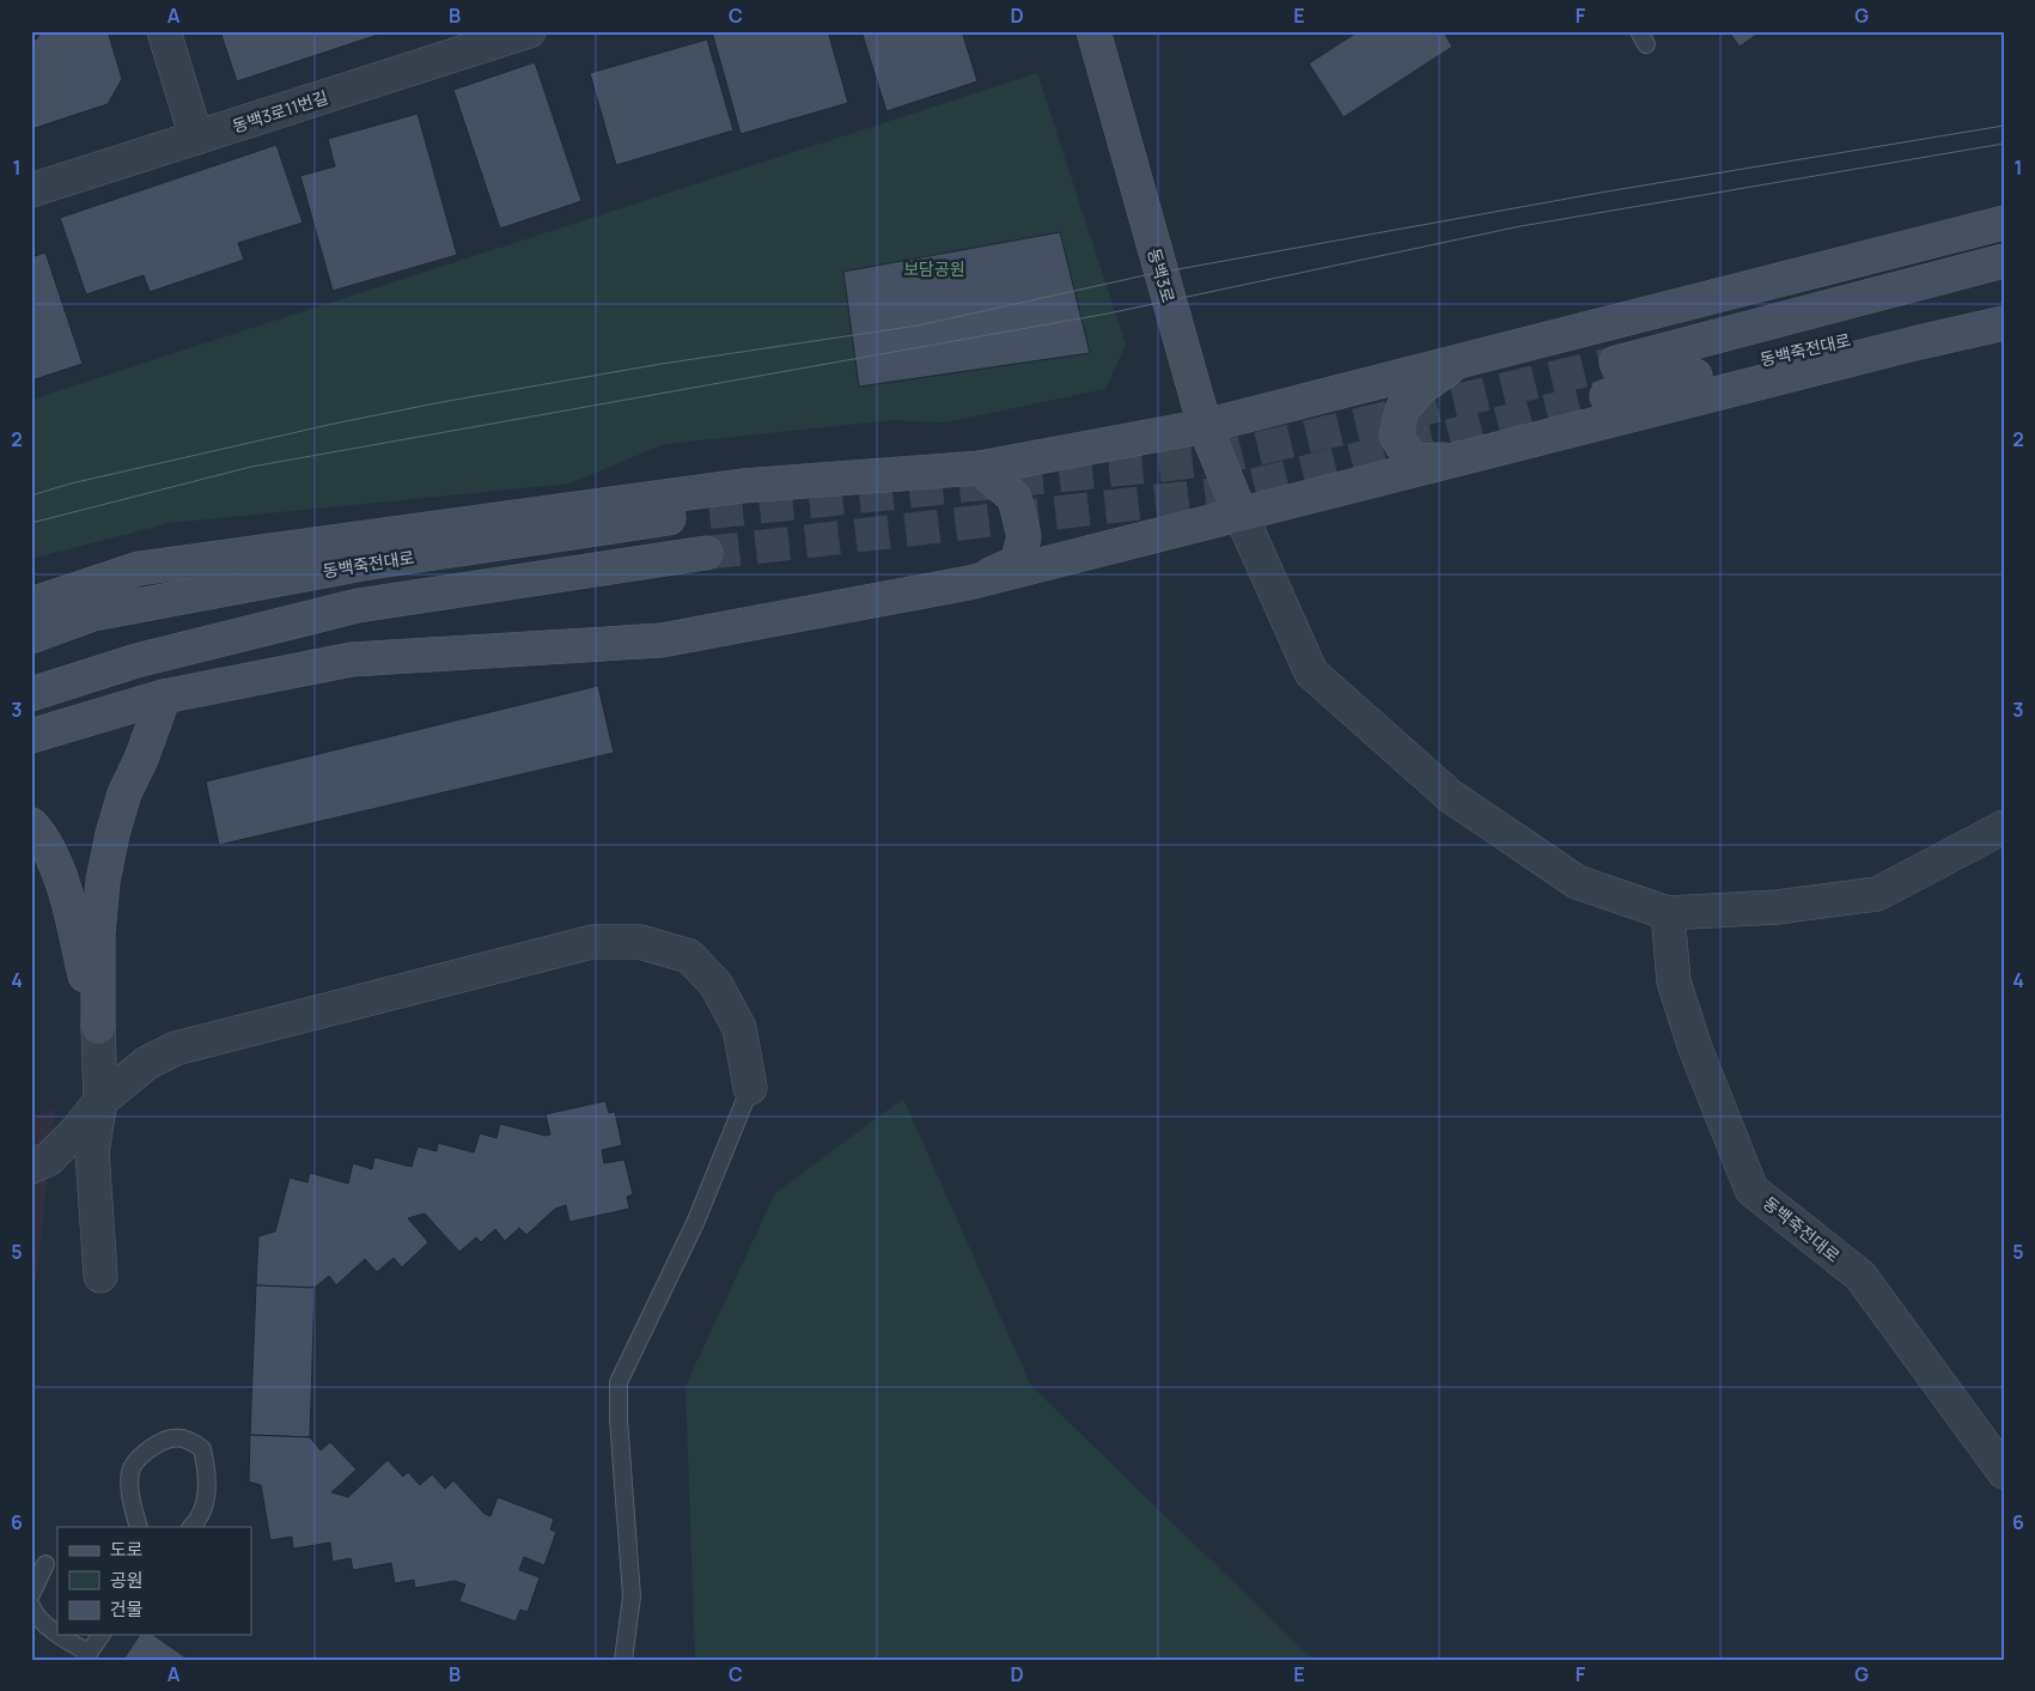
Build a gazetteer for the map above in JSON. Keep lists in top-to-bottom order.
{
  "streets": {
    "main road": ["동백3로", "동백죽전대로"],
    "street": ["동백3로11번길"]
  },
  "parks": ["보담공원"],
  "legend": ["도로", "공원", "건물"],
  "grid": {
    "columns": [
      "A",
      "B",
      "C",
      "D",
      "E",
      "F",
      "G"
    ],
    "rows": [
      "1",
      "2",
      "3",
      "4",
      "5",
      "6"
    ]
  }
}
